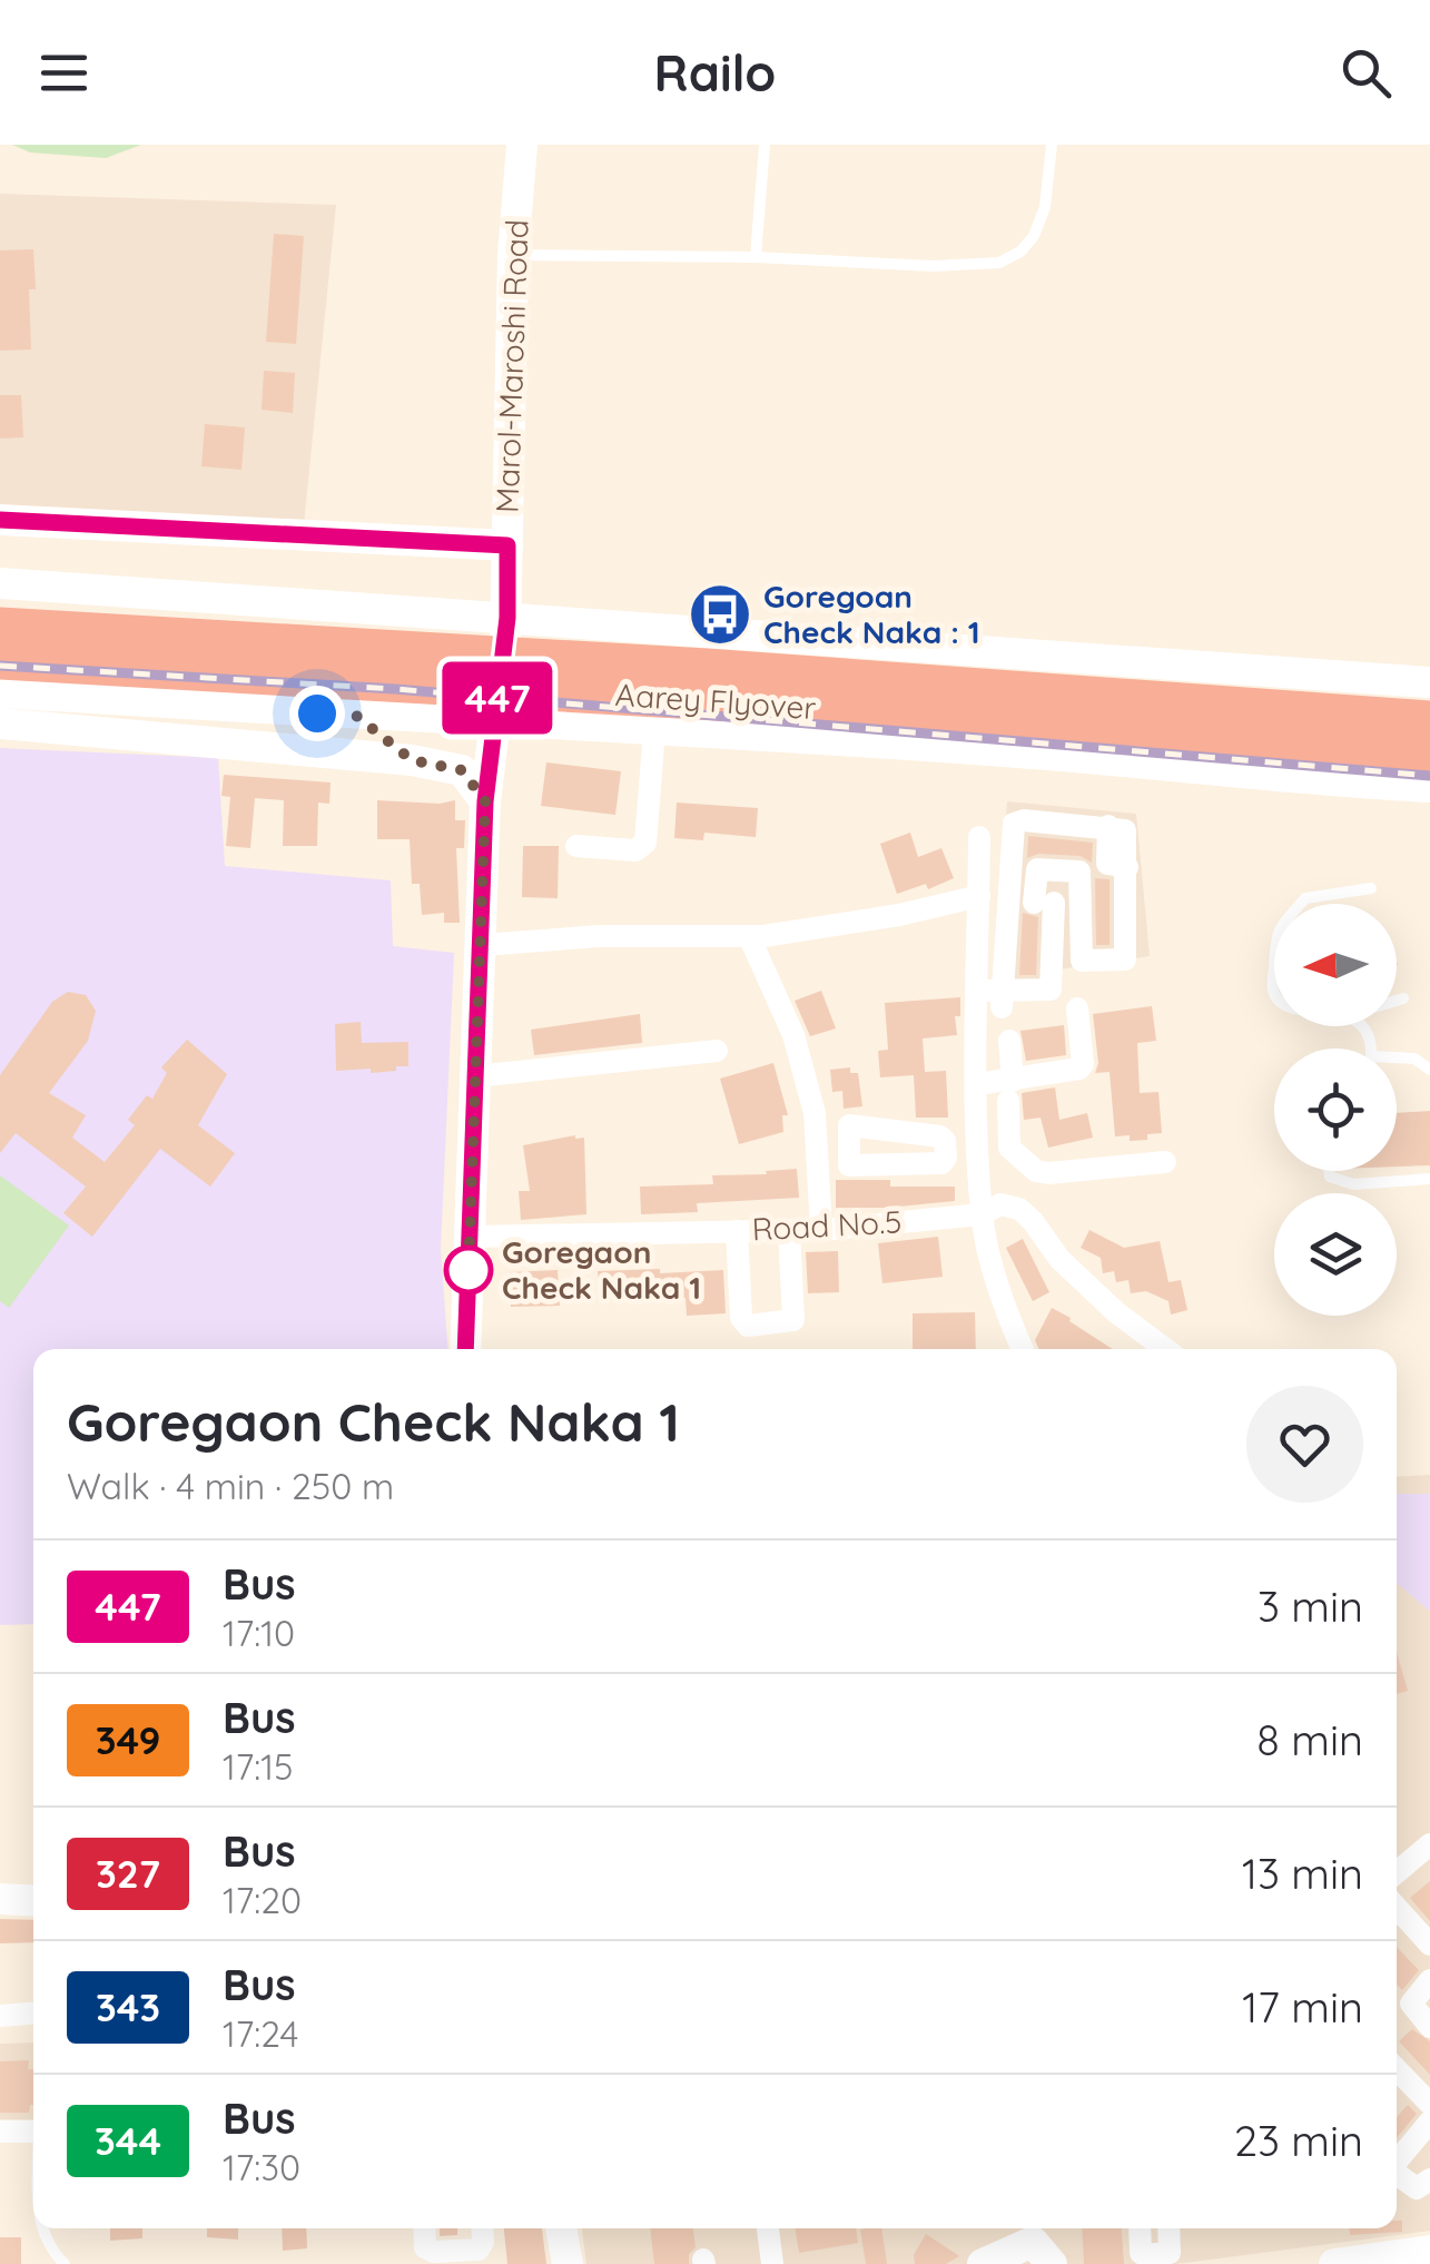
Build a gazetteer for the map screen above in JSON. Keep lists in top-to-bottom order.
{
  "streets": {
    "highway": ["Aarey Flyover"],
    "main road": ["Marol-Maroshi Road"],
    "street": ["Road No.5"]
  },
  "crossings": [
    ["Marol-Maroshi Road", "Road No.5"]
  ],
  "places": {
    "bus stop": ["Goregoan Check Naka : 1"],
    "other": ["Goregaon Check Naka 1"]
  },
  "lines": ["bus line 447"],
  "north": "left",
  "page": {
    "header": "Railo",
    "on_map": "447",
    "heading": ["Goregaon Check Naka 1", "Walk · 4 min · 250 m"],
    "list": [
      {
        "mark": "447",
        "name": "Bus",
        "note": "17:10",
        "value": "3 min"
      },
      {
        "mark": "349",
        "name": "Bus",
        "note": "17:15",
        "value": "8 min"
      },
      {
        "mark": "327",
        "name": "Bus",
        "note": "17:20",
        "value": "13 min"
      },
      {
        "mark": "343",
        "name": "Bus",
        "note": "17:24",
        "value": "17 min"
      },
      {
        "mark": "344",
        "name": "Bus",
        "note": "17:30",
        "value": "23 min"
      }
    ]
  }
}
